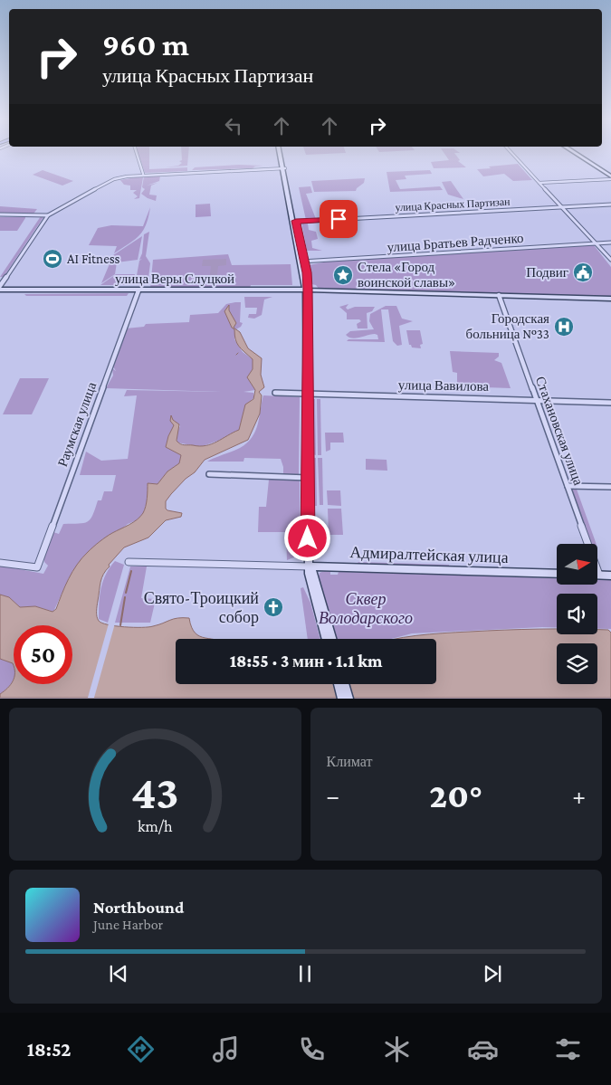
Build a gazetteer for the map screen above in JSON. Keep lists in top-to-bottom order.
{
  "streets": {
    "main road": ["улица Веры Слуцкой", "Адмиралтейская улица"],
    "street": [
      "улица Красных Партизан",
      "улица Братьев Радченко",
      "улица Вавилова",
      "Раумская улица",
      "Стахановская улица"
    ]
  },
  "crossings": [
    ["улица Веры Слуцкой", "Раумская улица"],
    ["улица Веры Слуцкой", "Стахановская улица"],
    ["улица Вавилова", "Стахановская улица"]
  ],
  "parks": ["Сквер Володарского"],
  "places": {
    "sports": ["AI Fitness"],
    "public building": ["Подвиг"],
    "place": ["Стела «Город воинской славы»"],
    "hospital": ["Городская больница №33"],
    "church": ["Свято-Троицкий собор"]
  },
  "north": "right",
  "page": {
    "turn": ["960 m", "улица Красных Партизан"],
    "limit": "50",
    "trip": "18:55 · 3 мин · 1.1 km",
    "tile": "Климат",
    "heat": ["−", "20°", "+"],
    "song": ["Northbound", "June Harbor"],
    "tabs": "18:52",
    "gauge": ["43", "km/h"]
  }
}
